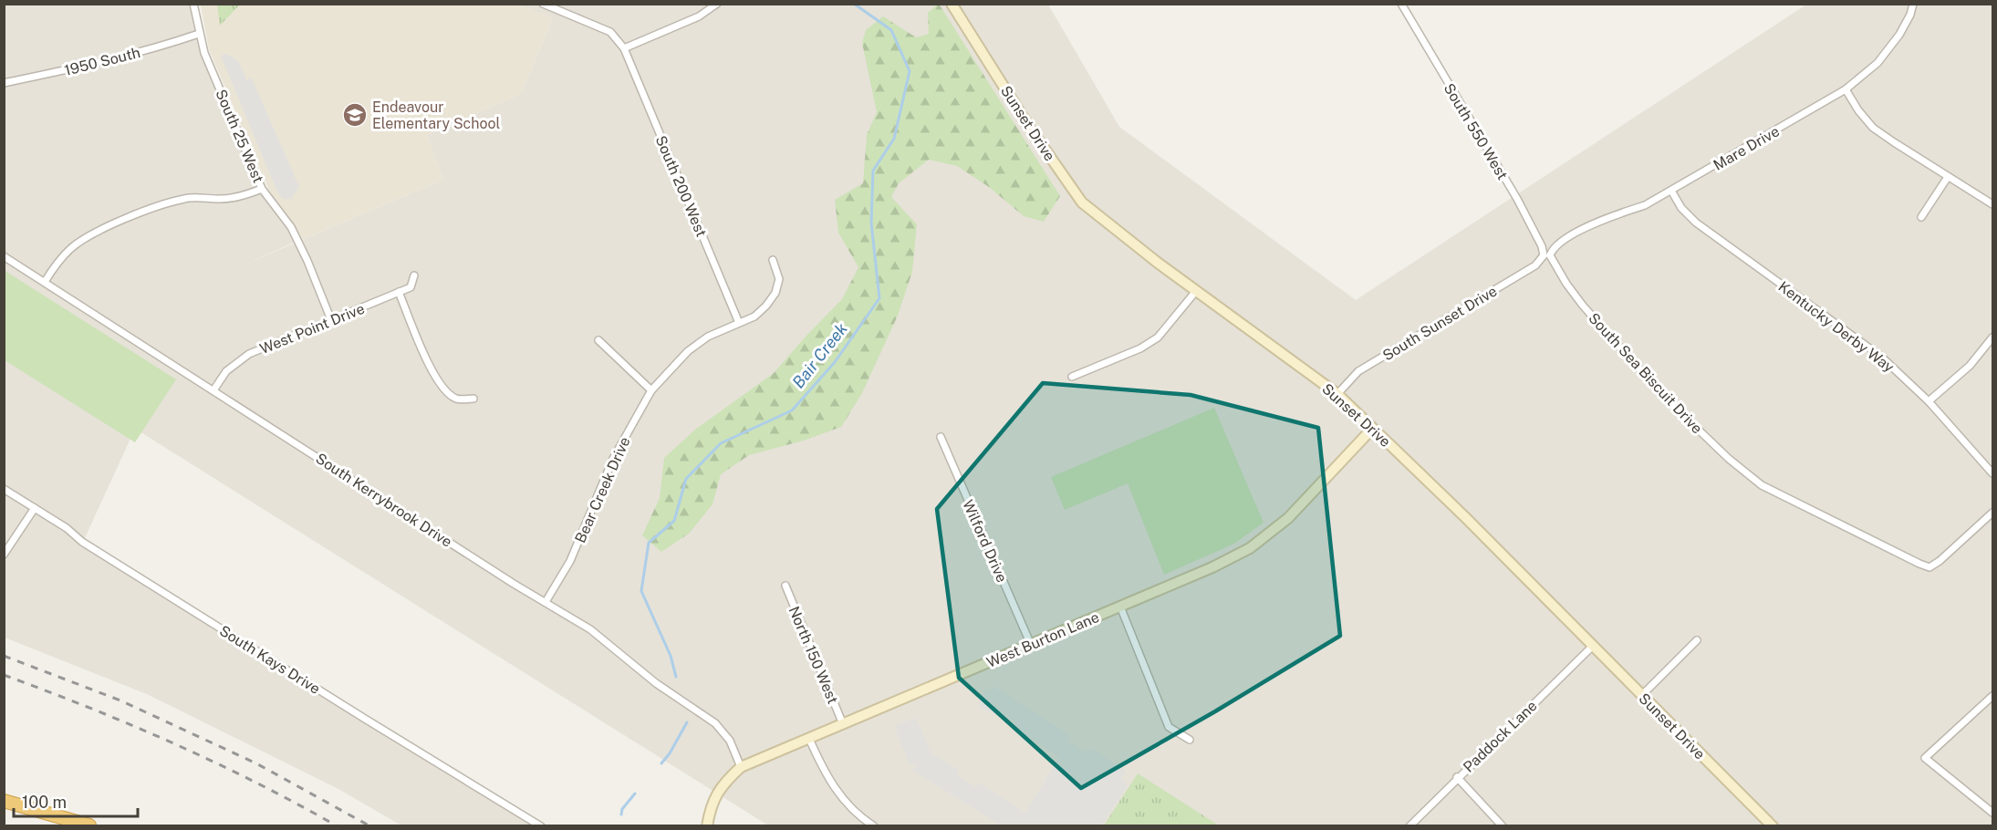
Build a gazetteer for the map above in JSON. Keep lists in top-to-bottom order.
{
  "streets": {
    "main road": ["Sunset Drive", "West Burton Lane"],
    "street": [
      "1950 South",
      "South 550 West",
      "South 25 West",
      "Mare Drive",
      "South 200 West",
      "South Sunset Drive",
      "Kentucky Derby Way",
      "West Point Drive",
      "South Sea Biscuit Drive",
      "Bear Creek Drive",
      "South Kerrybrook Drive",
      "Wilford Drive",
      "North 150 West",
      "South Kays Drive",
      "Paddock Lane"
    ]
  },
  "crossings": [
    ["1950 South", "South 25 West"],
    ["Sunset Drive", "South Sunset Drive"],
    ["Sunset Drive", "West Burton Lane"],
    ["Sunset Drive", "Paddock Lane"],
    ["South 550 West", "Mare Drive"],
    ["South 550 West", "South Sunset Drive"],
    ["South 550 West", "South Sea Biscuit Drive"],
    ["South 25 West", "West Point Drive"],
    ["Mare Drive", "South Sunset Drive"],
    ["Mare Drive", "Kentucky Derby Way"],
    ["Mare Drive", "South Sea Biscuit Drive"],
    ["South 200 West", "Bear Creek Drive"],
    ["South Sunset Drive", "South Sea Biscuit Drive"],
    ["West Point Drive", "South Kerrybrook Drive"],
    ["Bear Creek Drive", "South Kerrybrook Drive"],
    ["South Kerrybrook Drive", "West Burton Lane"],
    ["Wilford Drive", "West Burton Lane"],
    ["West Burton Lane", "North 150 West"]
  ],
  "water": ["Bair Creek"],
  "places": {
    "school or university": ["Endeavour Elementary School"]
  },
  "scale_bar": "100 m"
}
